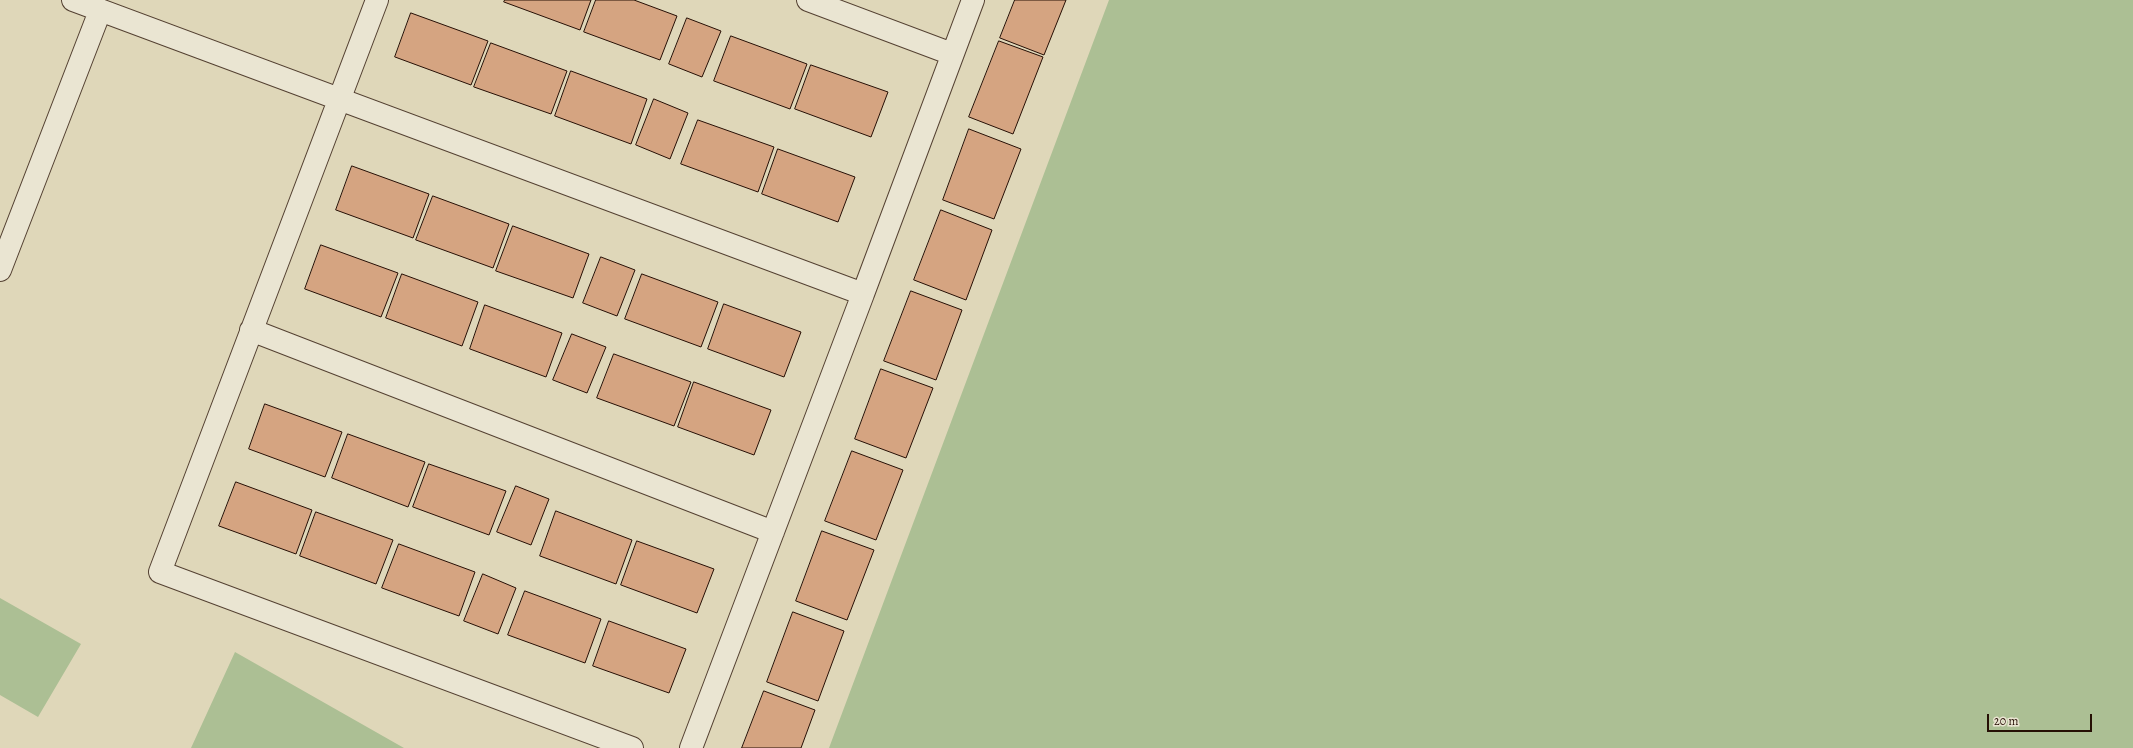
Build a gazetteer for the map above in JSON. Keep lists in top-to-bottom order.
{
  "scale_bar": "20 m"
}
